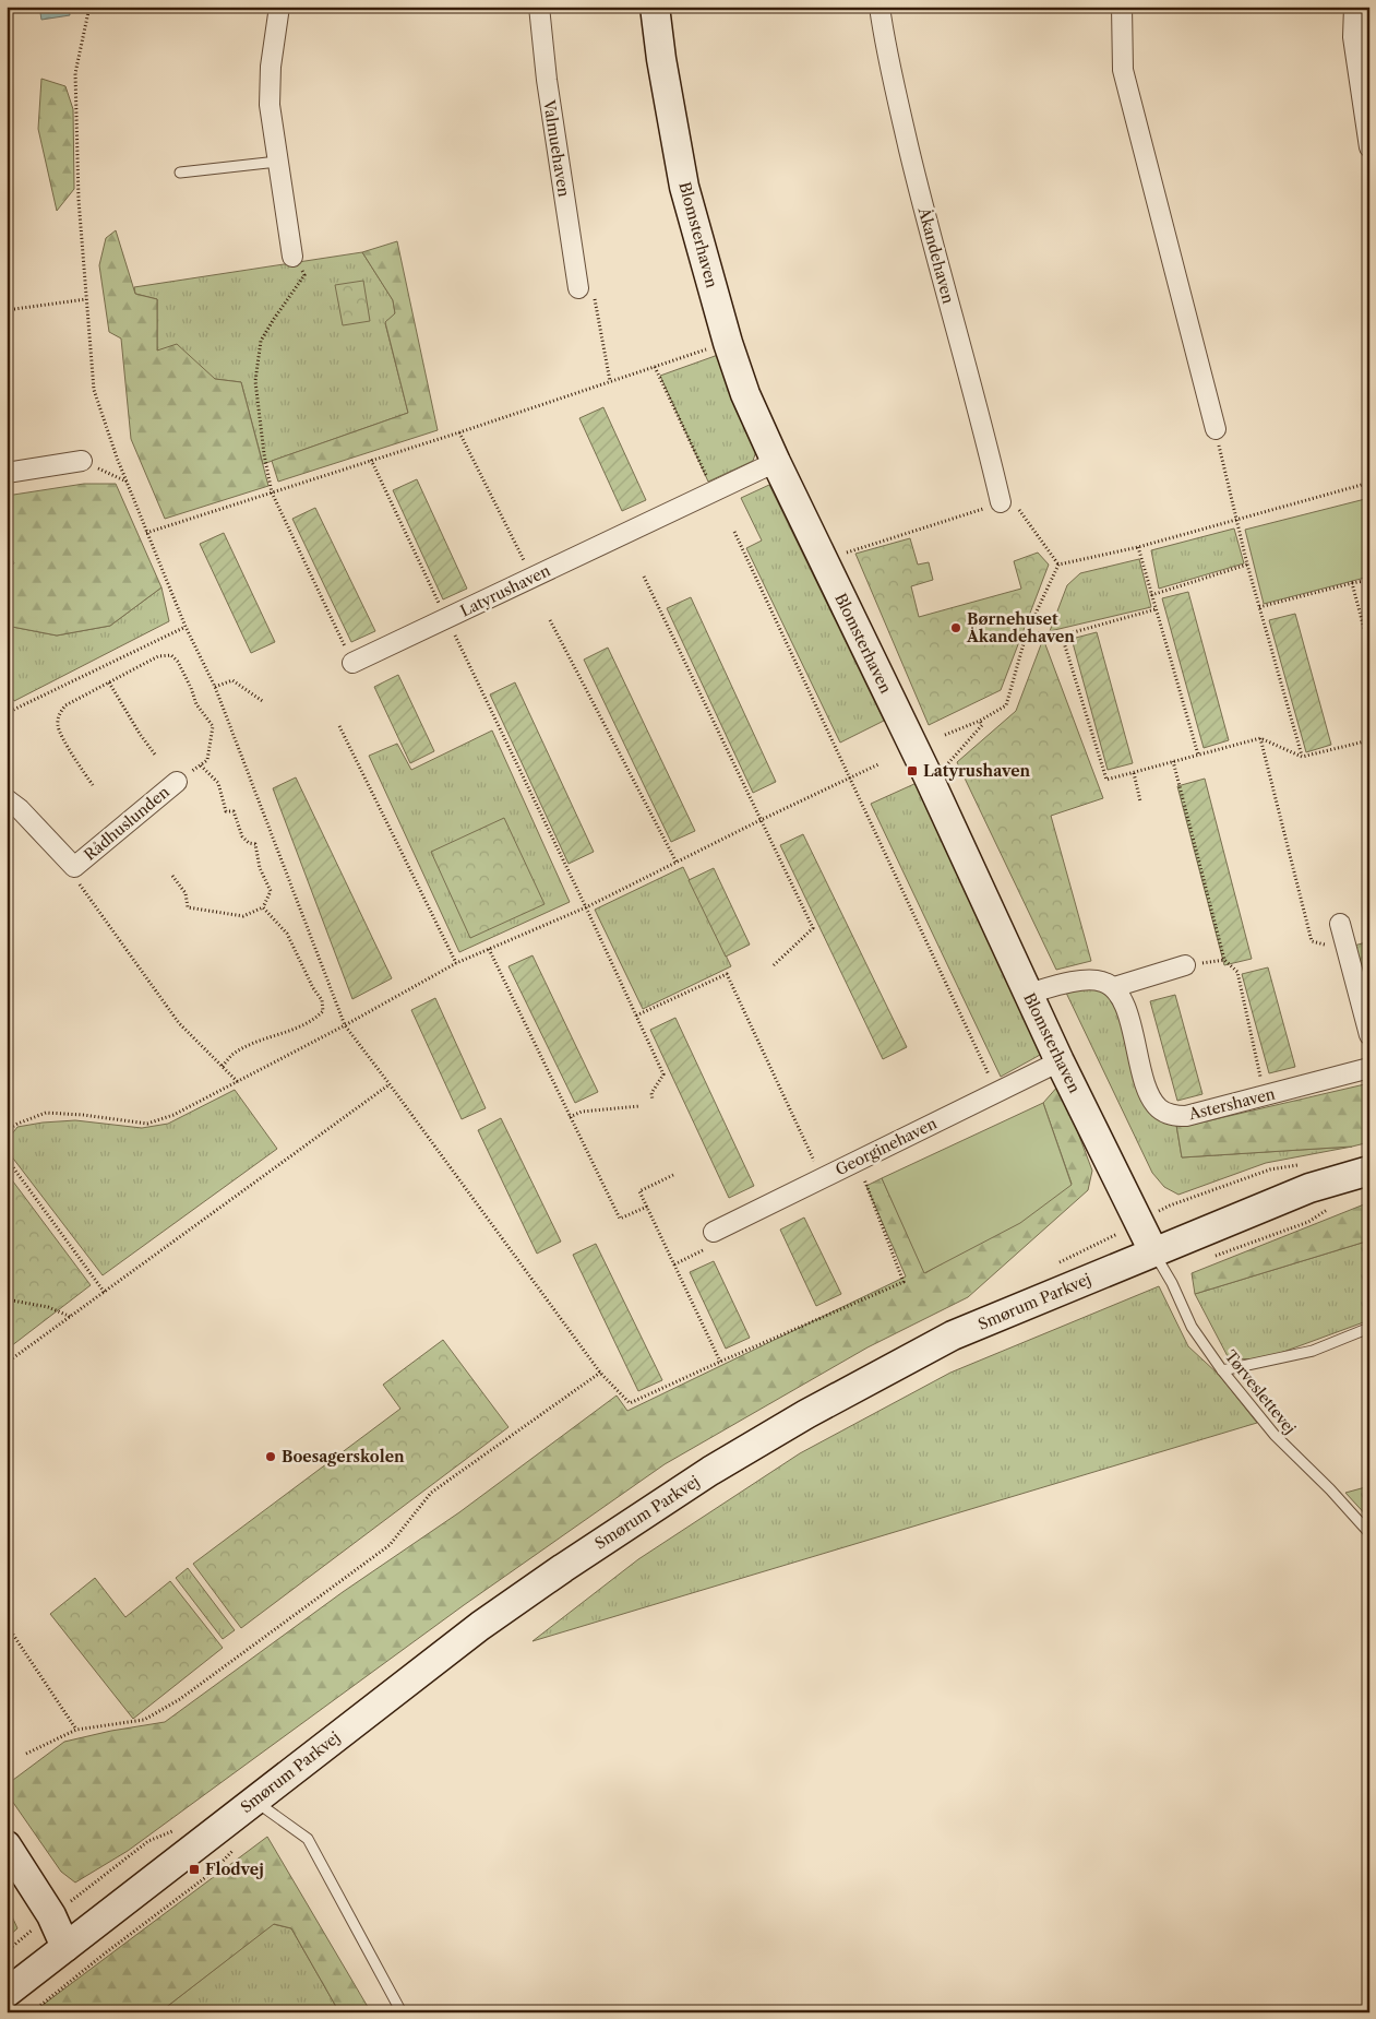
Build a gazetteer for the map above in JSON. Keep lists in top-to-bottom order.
{
  "streets": {
    "street": [
      "Valmuehaven",
      "Blomsterhaven",
      "Åkandehaven",
      "Latyrushaven",
      "Rådhuslunden",
      "Astershaven",
      "Georginehaven",
      "Smørum Parkvej"
    ],
    "lane": ["Tørveslettevej"]
  },
  "crossings": [
    ["Blomsterhaven", "Latyrushaven"],
    ["Blomsterhaven", "Georginehaven"],
    ["Blomsterhaven", "Smørum Parkvej"],
    ["Blomsterhaven", "Tørveslettevej"],
    ["Smørum Parkvej", "Tørveslettevej"]
  ],
  "places": {
    "other": ["Børnehuset Åkandehaven", "Boesagerskolen"],
    "transit": ["Latyrushaven", "Flodvej"]
  }
}
